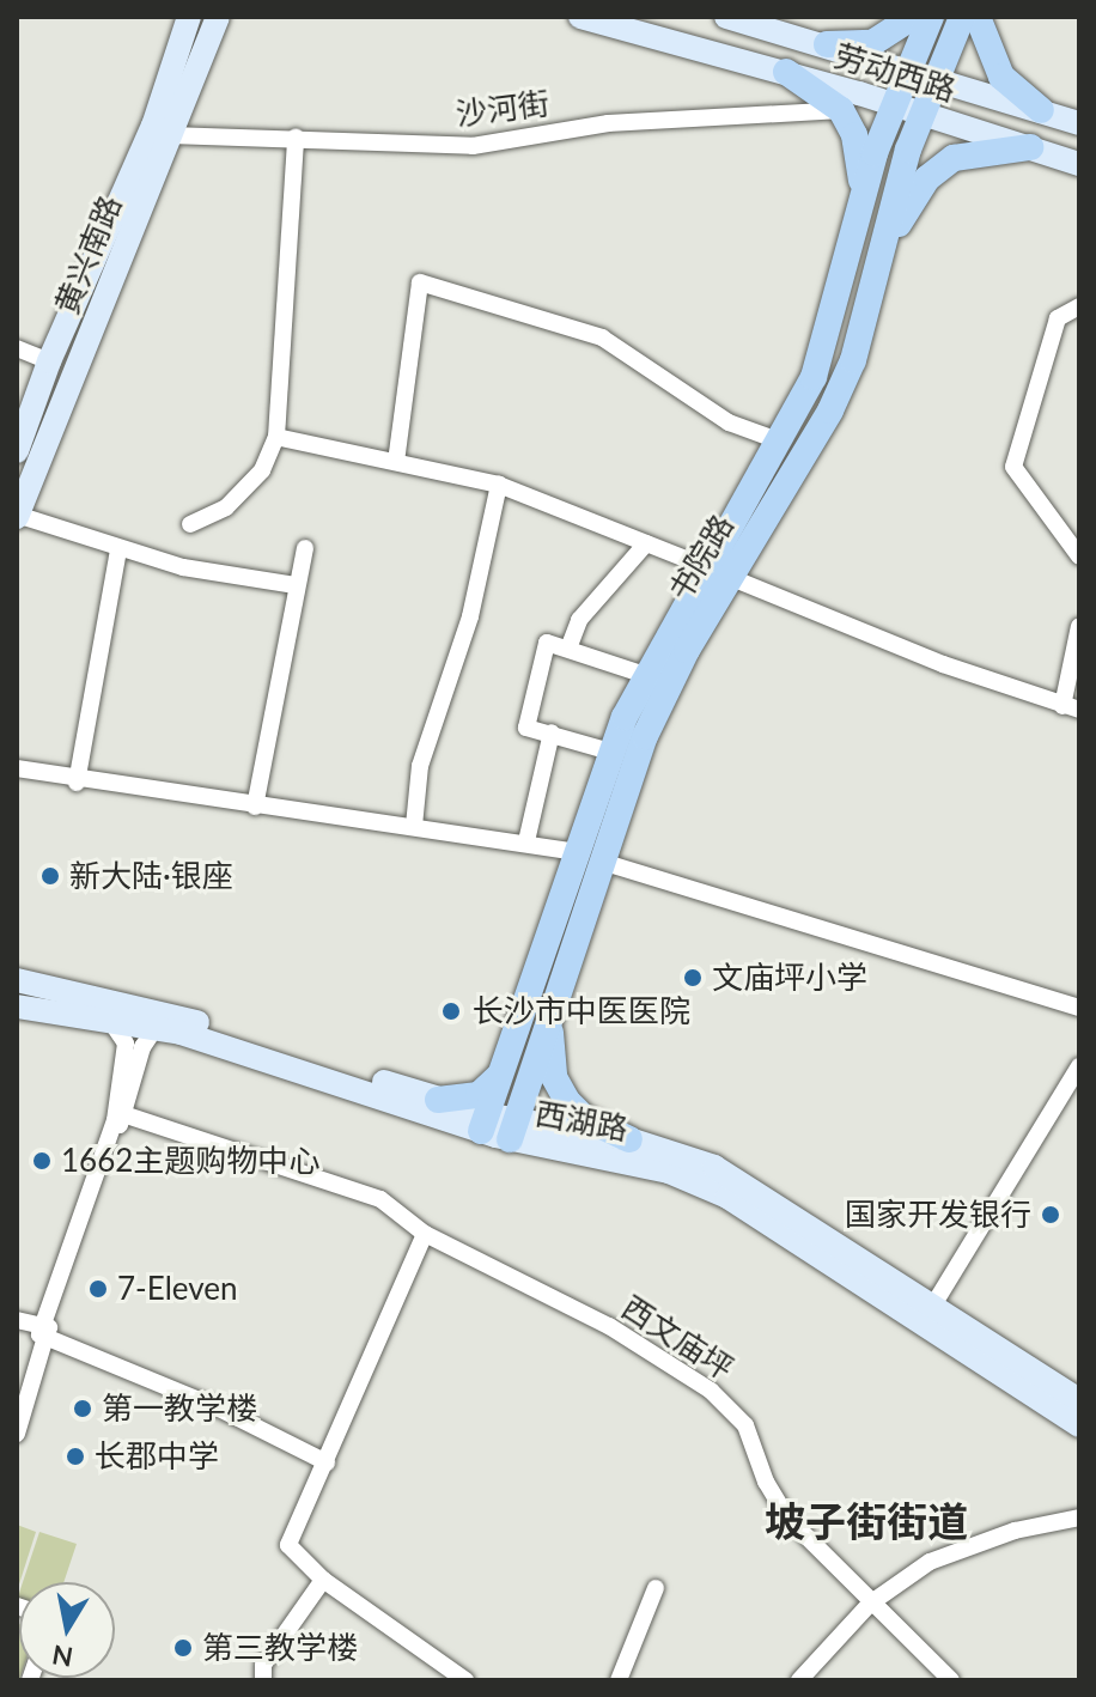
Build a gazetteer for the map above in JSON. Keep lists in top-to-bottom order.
{
  "streets": {
    "main road": [
      "劳动西路",
      "黄兴南路",
      "书院路",
      "西湖路"
    ],
    "street": ["沙河街", "西文庙坪"]
  },
  "crossings": [
    ["劳动西路", "书院路"],
    ["沙河街", "黄兴南路"],
    ["书院路", "西湖路"]
  ],
  "districts": ["坡子街街道"],
  "places": [
    "新大陆·银座",
    "文庙坪小学",
    "长沙市中医医院",
    "1662主题购物中心",
    "国家开发银行",
    "7-Eleven",
    "第一教学楼",
    "长郡中学",
    "第三教学楼"
  ],
  "north": "bottom"
}
